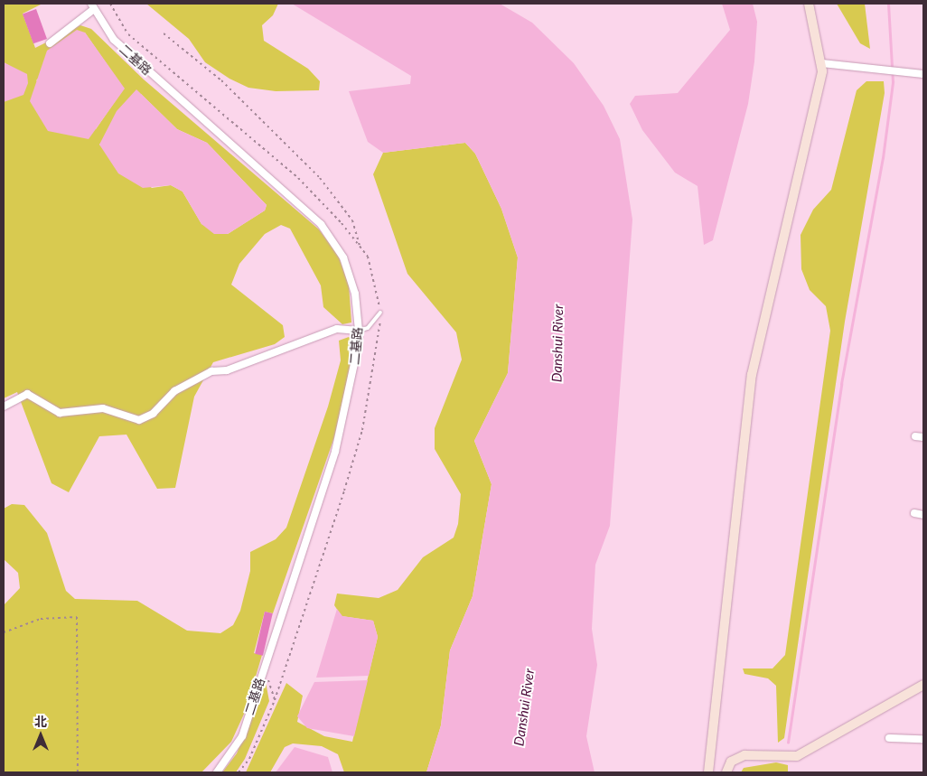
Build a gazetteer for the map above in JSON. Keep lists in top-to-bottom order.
{
  "streets": {
    "street": ["二基路"]
  },
  "water": ["Danshui River"],
  "north": "top"
}
